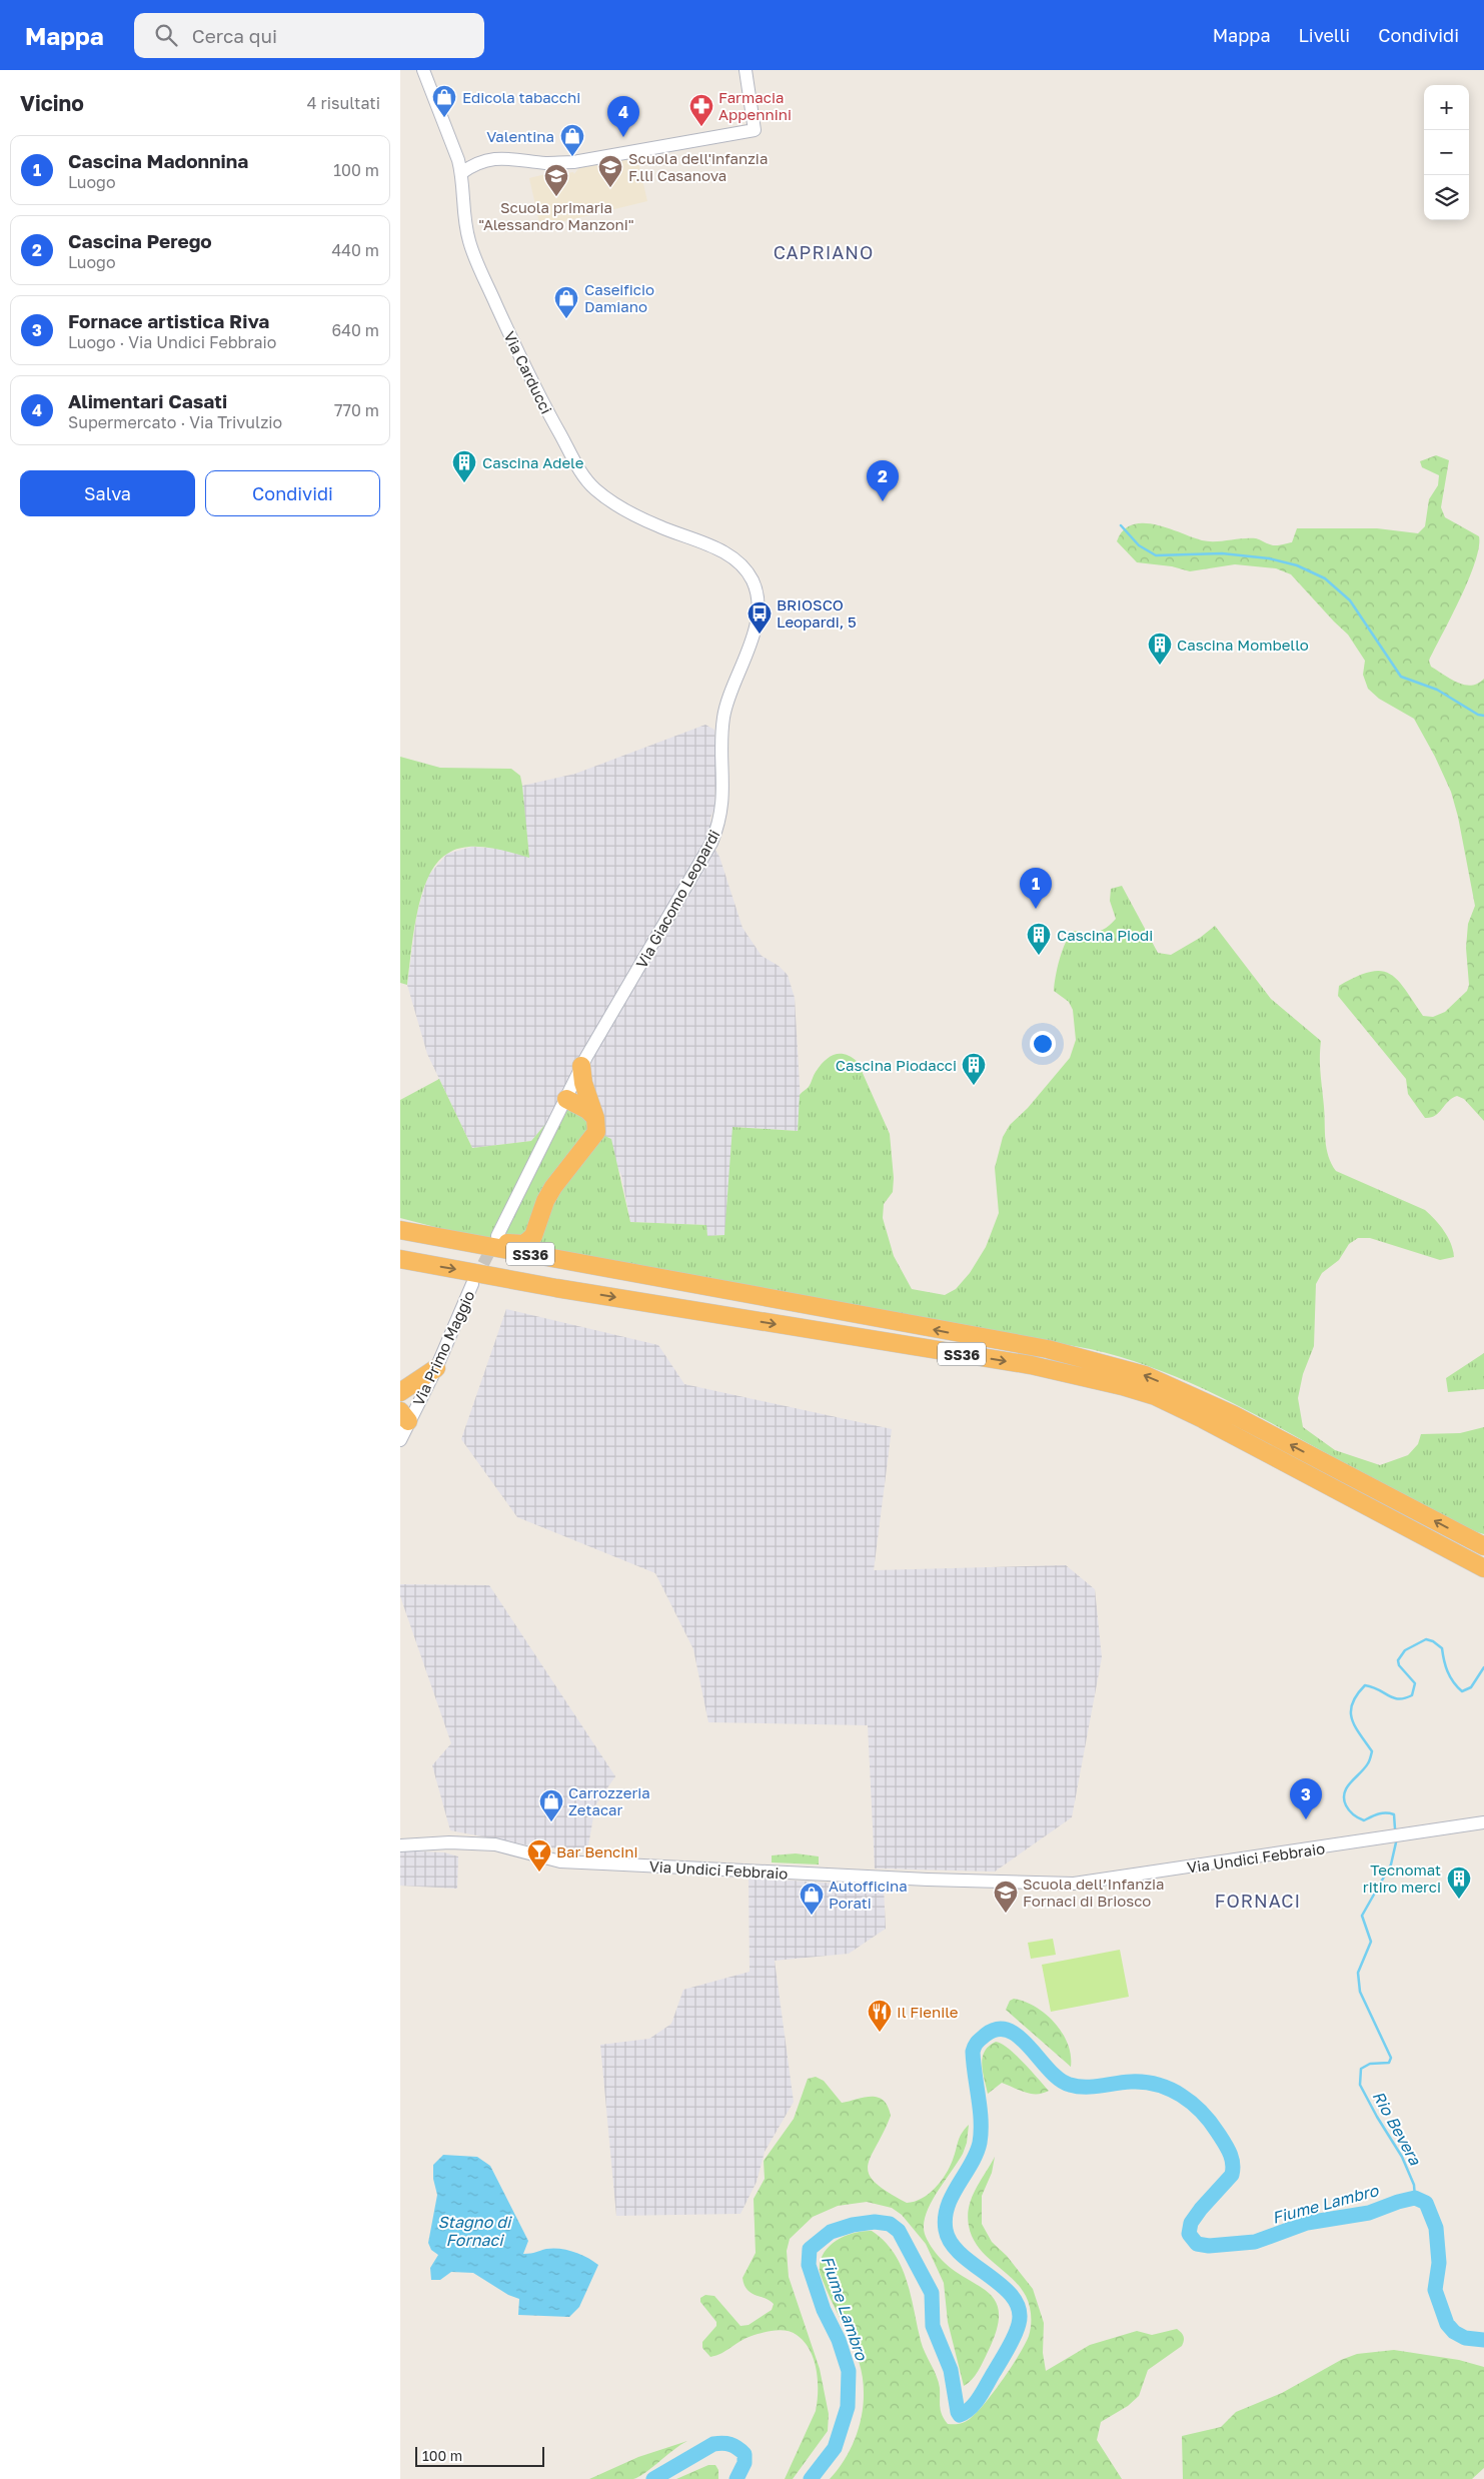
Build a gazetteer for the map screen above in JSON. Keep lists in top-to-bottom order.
{
  "streets": {
    "highway": ["SS36"],
    "street": [
      "Via Carducci",
      "Via Giacomo Leopardi",
      "Via Primo Maggio",
      "Via Undici Febbraio"
    ]
  },
  "crossings": [
    ["Via Carducci", "Via Giacomo Leopardi"]
  ],
  "districts": ["CAPRIANO", "FORNACI"],
  "water": ["Rio Bevera", "Fiume Lambro", "Stagno di Fornaci"],
  "places": {
    "shop": [
      "Edicola tabacchi",
      "Valentina",
      "Caseificio Damiano",
      "Carrozzeria Zetacar",
      "Autofficina Porati"
    ],
    "pharmacy": ["Farmacia Appennini"],
    "school or university": ["Scuola dell'infanzia F.lli Casanova", "Scuola primaria \"Alessandro Manzoni\"", "Scuola dell’Infanzia Fornaci di Briosco"],
    "building": [
      "Cascina Adele",
      "Cascina Mombello",
      "Cascina Piodi",
      "Cascina Piodacci",
      "Tecnomat ritiro merci"
    ],
    "bus stop": ["BRIOSCO Leopardi, 5"],
    "bar": ["Bar Bencini"],
    "restaurant": ["Il Fienile"]
  },
  "scale_bar": "100 m",
  "page": {
    "header": "Mappa",
    "search": "Cerca qui",
    "nav": ["Mappa", "Livelli", "Condividi"],
    "heading": ["Vicino", "4 risultati"],
    "map_buttons": ["+", "−"],
    "pins": [
      "4",
      "2",
      "1",
      "3"
    ],
    "list": [
      {
        "mark": "1",
        "name": "Cascina Madonnina",
        "note": "Luogo",
        "value": "100 m"
      },
      {
        "mark": "2",
        "name": "Cascina Perego",
        "note": "Luogo",
        "value": "440 m"
      },
      {
        "mark": "3",
        "name": "Fornace artistica Riva",
        "note": "Luogo · Via Undici Febbraio",
        "value": "640 m"
      },
      {
        "mark": "4",
        "name": "Alimentari Casati",
        "note": "Supermercato · Via Trivulzio",
        "value": "770 m"
      }
    ],
    "buttons": ["Salva", "Condividi"],
    "scale": "100 m"
  }
}
